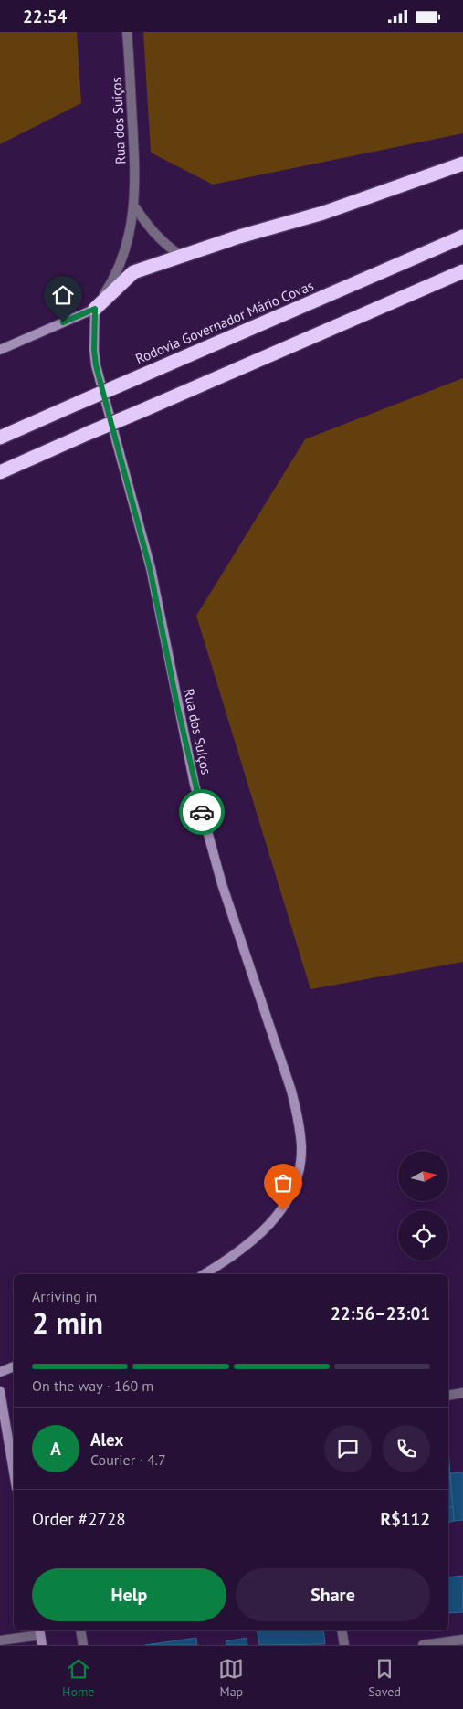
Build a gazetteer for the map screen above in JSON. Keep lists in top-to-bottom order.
{
  "streets": {
    "highway": ["Rodovia Governador Mário Covas"],
    "main road": ["Rua dos Suíços"]
  },
  "north": "right",
  "page": {
    "status": "22:54",
    "heading": ["2 min", "Arriving in", "22:56–23:01"],
    "panel": [
      "Alex",
      "Courier · 4.7",
      "Order #2728",
      "R$112"
    ],
    "bar": "On the way · 160 m",
    "round": "A",
    "buttons": ["Help", "Share"],
    "tabs": ["Home", "Map", "Saved"]
  }
}
